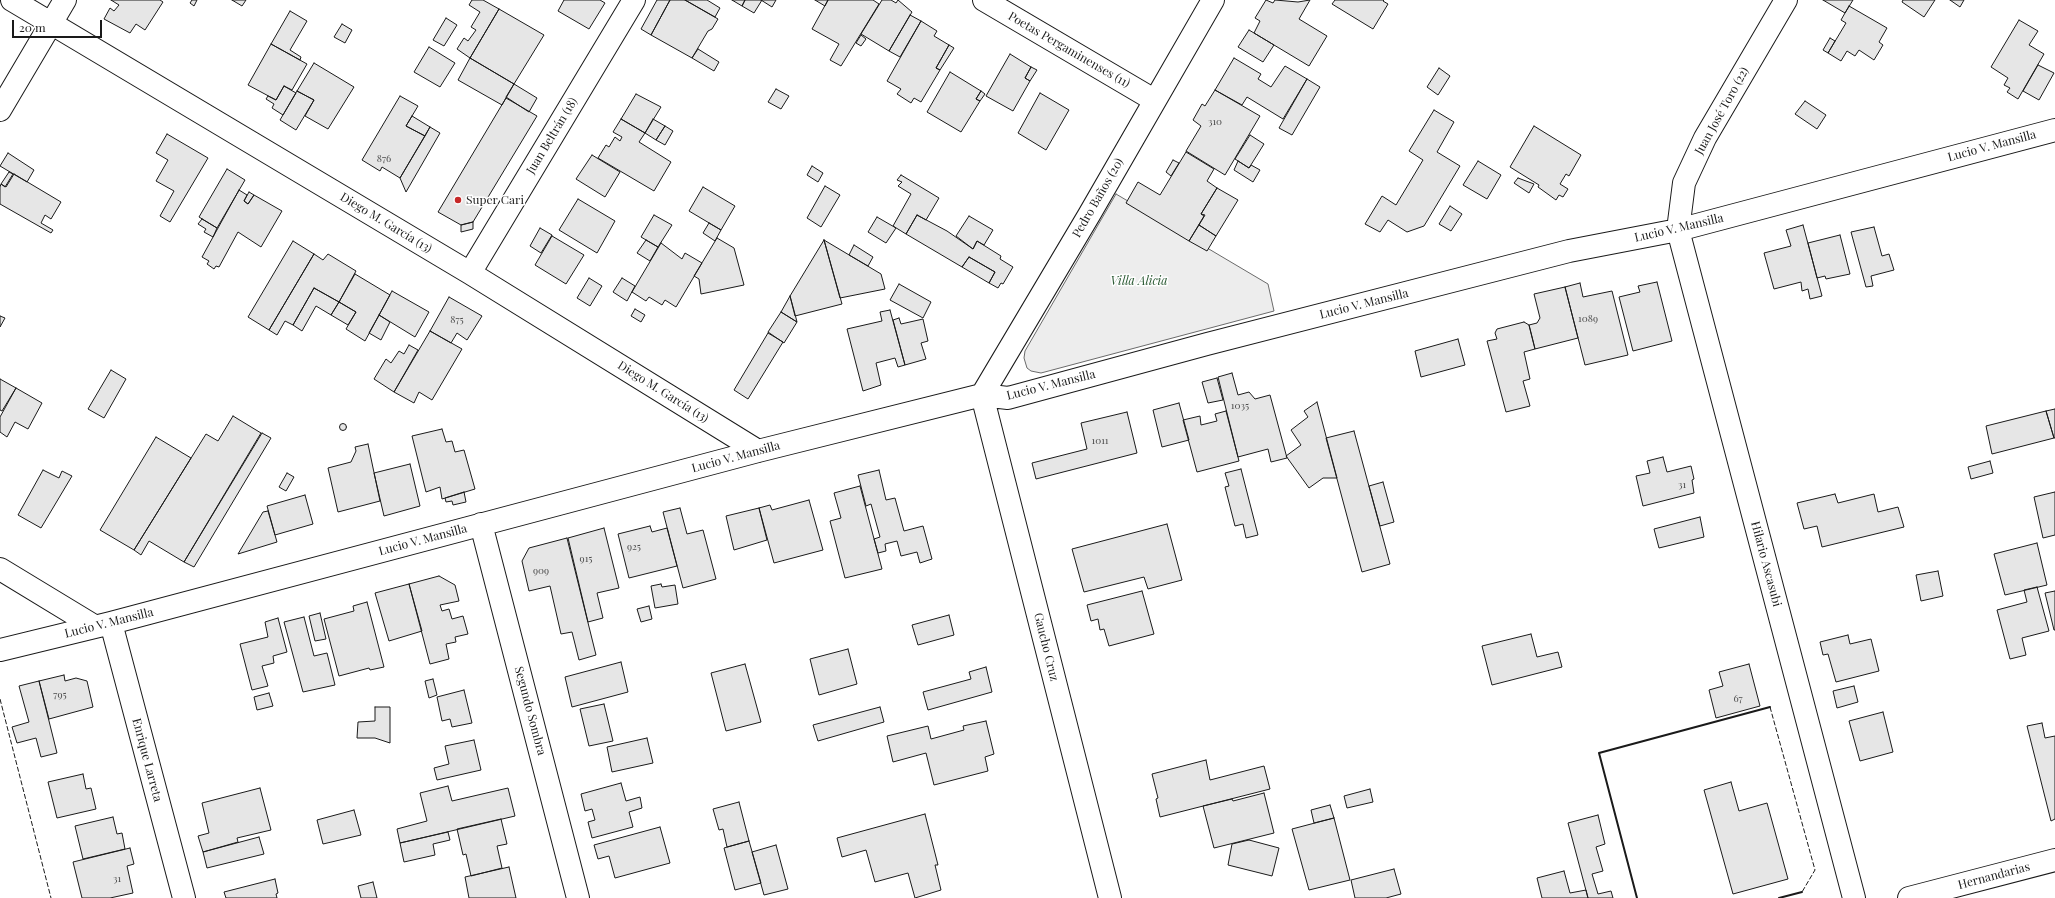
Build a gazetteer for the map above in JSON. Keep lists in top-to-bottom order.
{
  "streets": {
    "street": [
      "Poetas Pergaminenses (11)",
      "Juan José Toro (22)",
      "Juan Beltrán (18)",
      "Lucio V. Mansilla",
      "Pedro Baños (20)",
      "Diego M. García (13)",
      "Hilario Ascasubi",
      "Gaucho Cruz",
      "Segundo Sombra",
      "Enrique Larreta",
      "Hernandarias"
    ]
  },
  "crossings": [
    ["Poetas Pergaminenses (11)", "Pedro Baños (20)"],
    ["Juan José Toro (22)", "Lucio V. Mansilla"],
    ["Juan José Toro (22)", "Hilario Ascasubi"],
    ["Juan Beltrán (18)", "Diego M. García (13)"],
    ["Lucio V. Mansilla", "Pedro Baños (20)"],
    ["Lucio V. Mansilla", "Diego M. García (13)"],
    ["Lucio V. Mansilla", "Hilario Ascasubi"],
    ["Lucio V. Mansilla", "Gaucho Cruz"],
    ["Lucio V. Mansilla", "Segundo Sombra"],
    ["Lucio V. Mansilla", "Enrique Larreta"],
    ["Pedro Baños (20)", "Gaucho Cruz"]
  ],
  "parks": ["Villa Alicia"],
  "places": ["Super Cari"],
  "house_numbers": [
    "310",
    "876",
    "1089",
    "875",
    "1035",
    "1011",
    "31",
    "925",
    "915",
    "909",
    "795",
    "67",
    "31"
  ],
  "scale_bar": "20 m"
}
